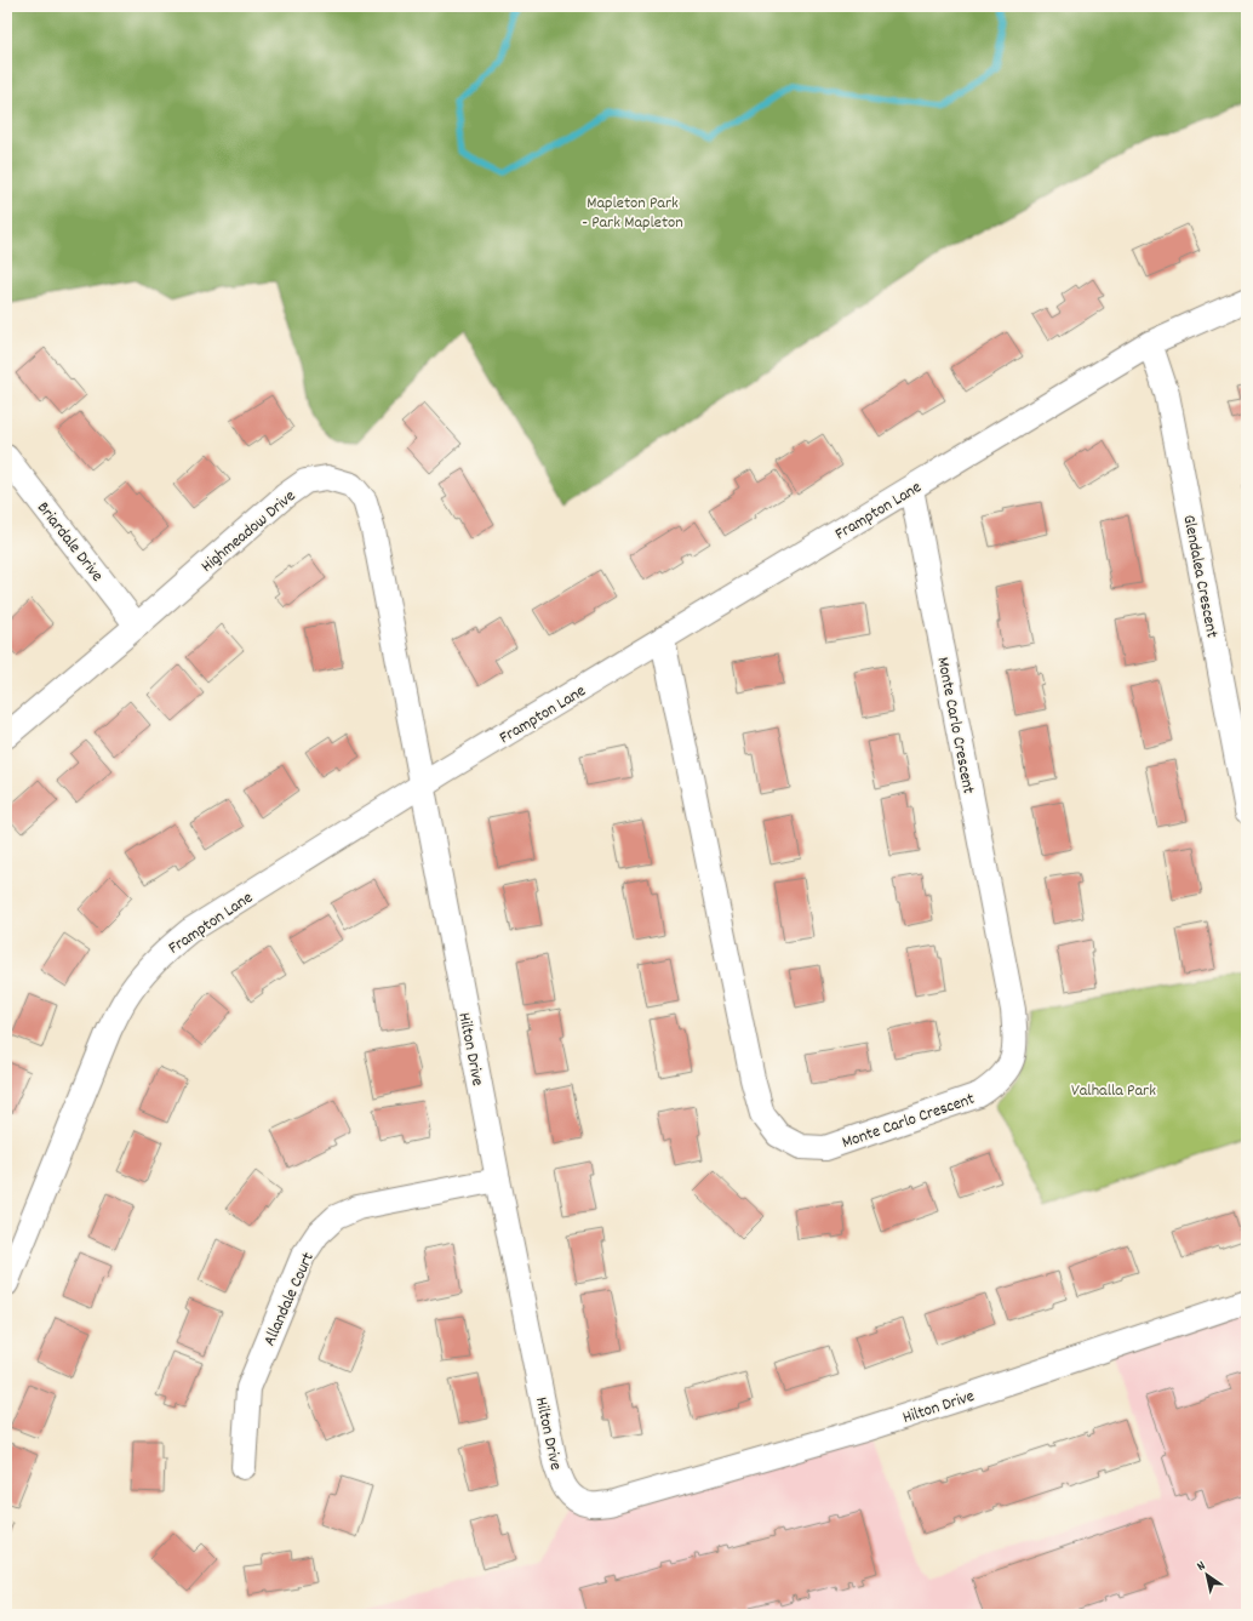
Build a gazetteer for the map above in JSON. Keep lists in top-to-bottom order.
{
  "streets": {
    "street": [
      "Frampton Lane",
      "Highmeadow Drive",
      "Briardale Drive",
      "Glendalea Crescent",
      "Monte Carlo Crescent",
      "Hilton Drive",
      "Allandale Court"
    ]
  },
  "crossings": [
    ["Frampton Lane", "Highmeadow Drive"],
    ["Frampton Lane", "Glendalea Crescent"],
    ["Frampton Lane", "Monte Carlo Crescent"],
    ["Frampton Lane", "Hilton Drive"],
    ["Highmeadow Drive", "Briardale Drive"],
    ["Highmeadow Drive", "Hilton Drive"],
    ["Hilton Drive", "Allandale Court"]
  ],
  "parks": ["Mapleton Park - Park Mapleton", "Valhalla Park"],
  "north": "top left"
}
